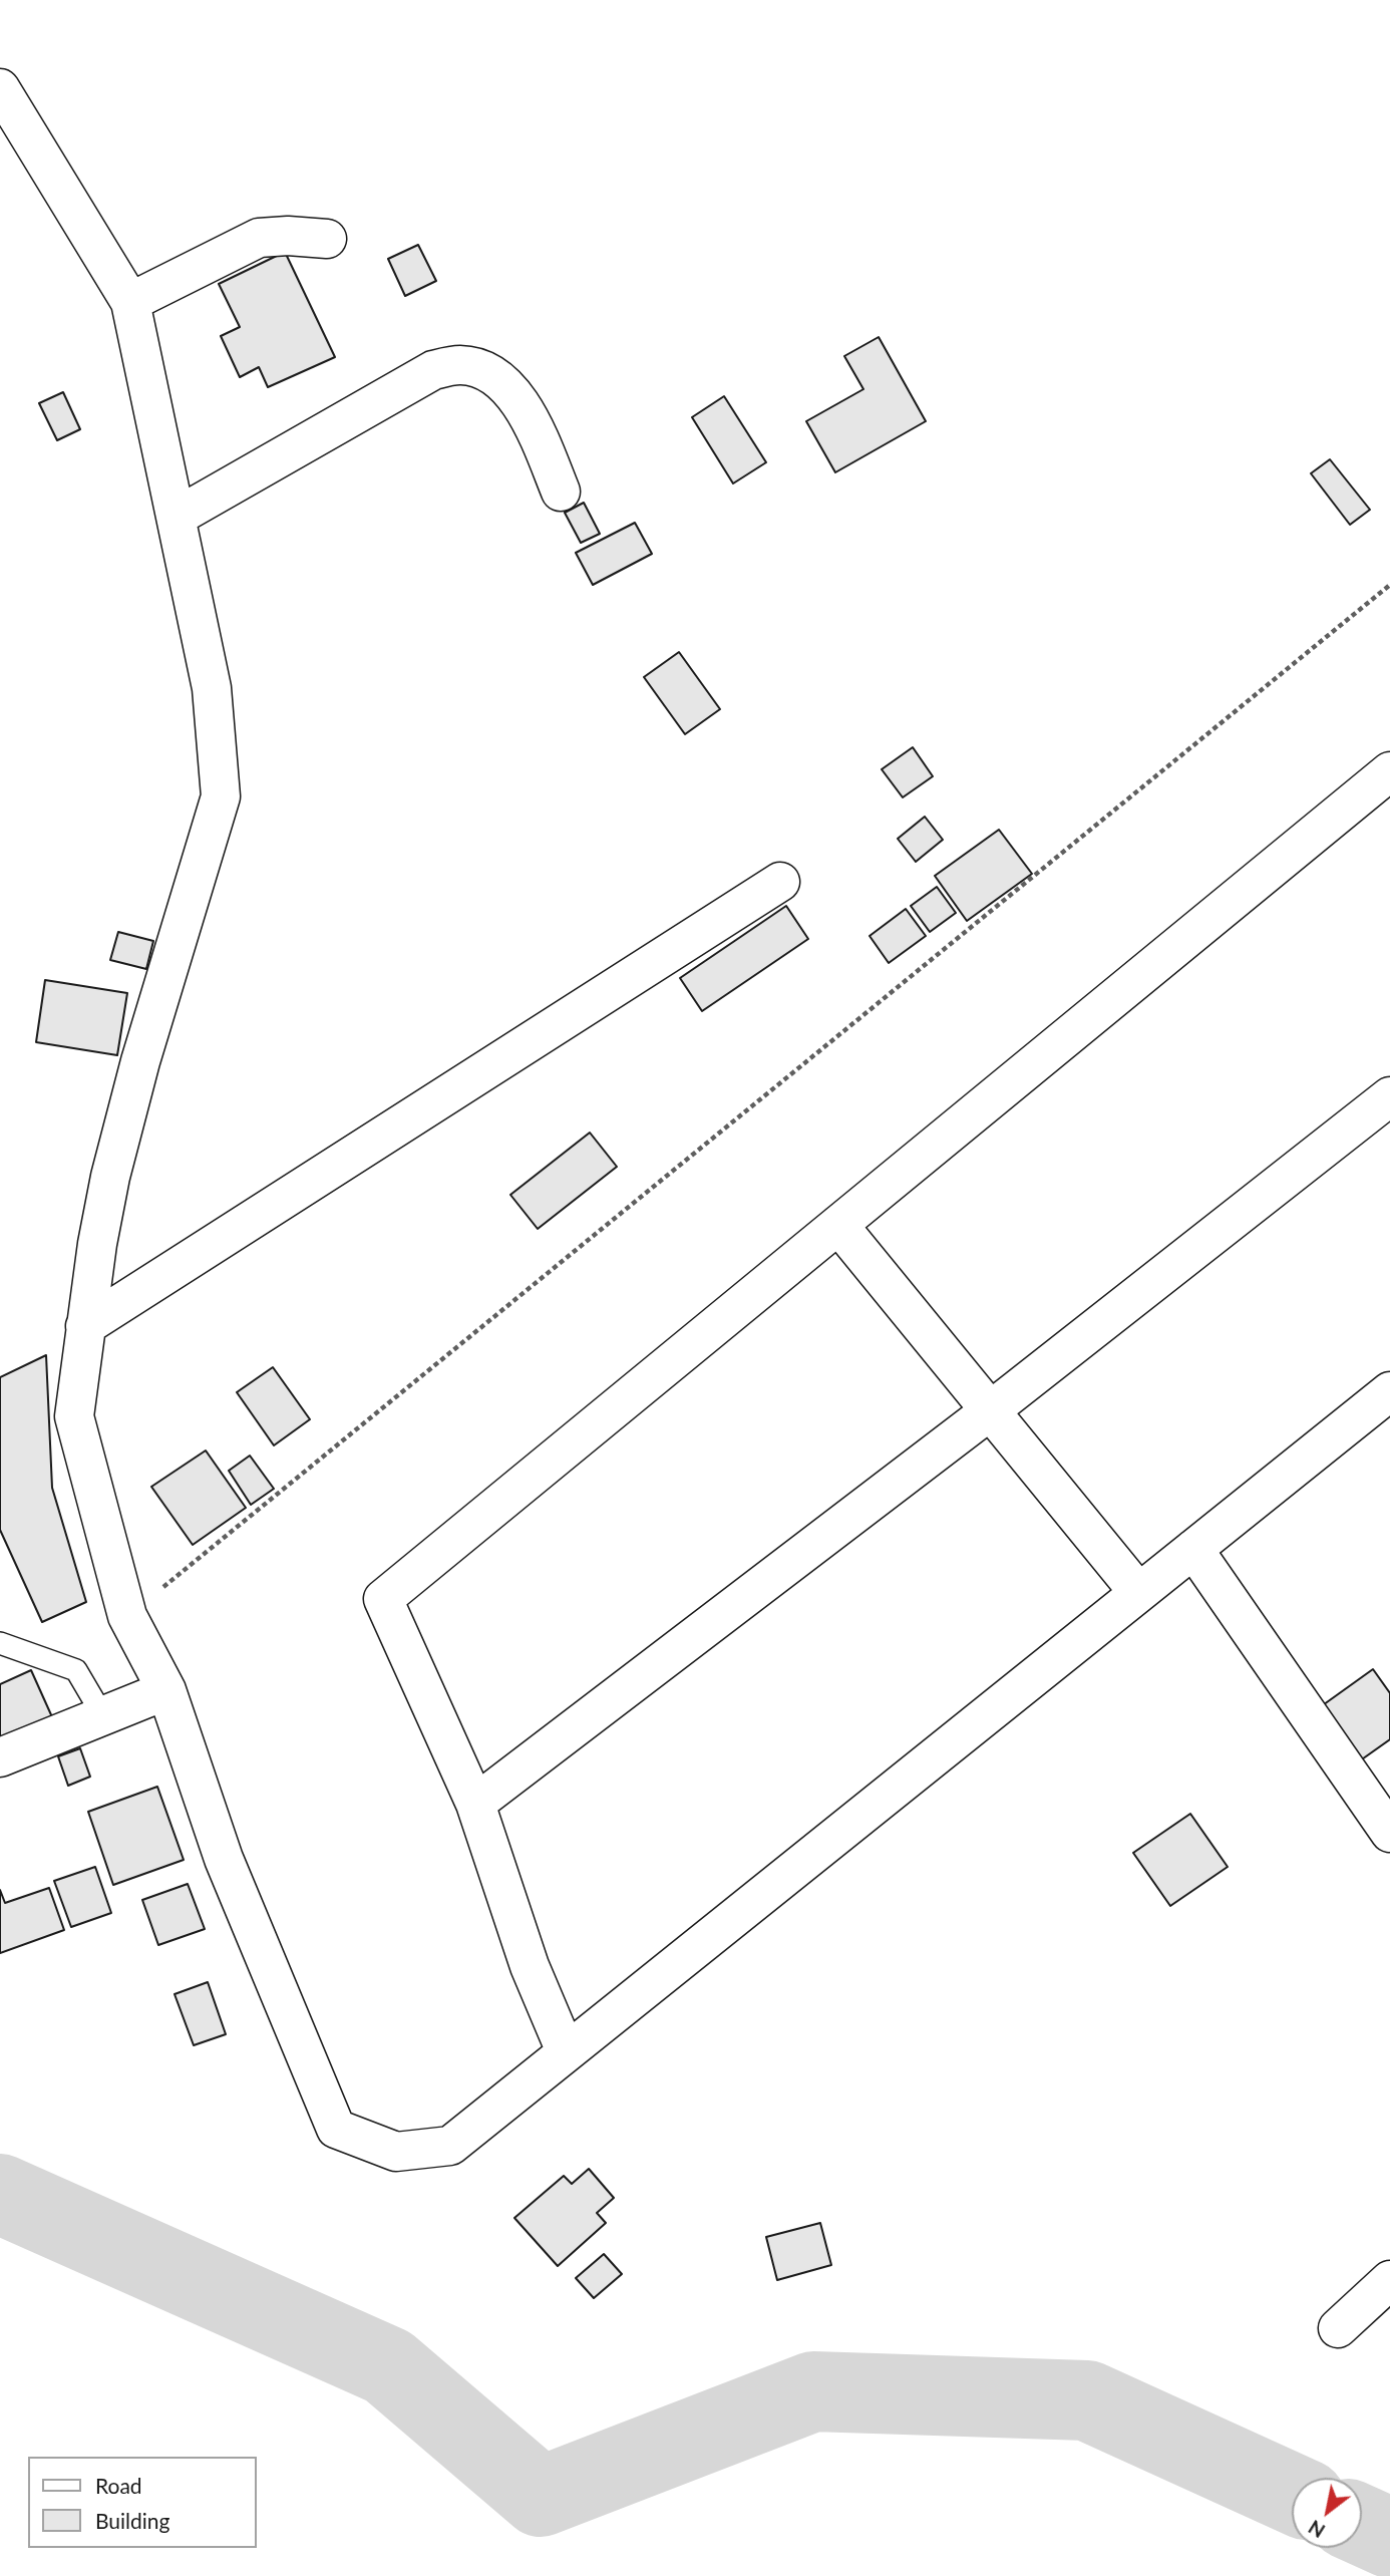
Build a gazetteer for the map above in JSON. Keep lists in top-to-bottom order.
{
  "legend": ["Road", "Building"],
  "north": "bottom left"
}
